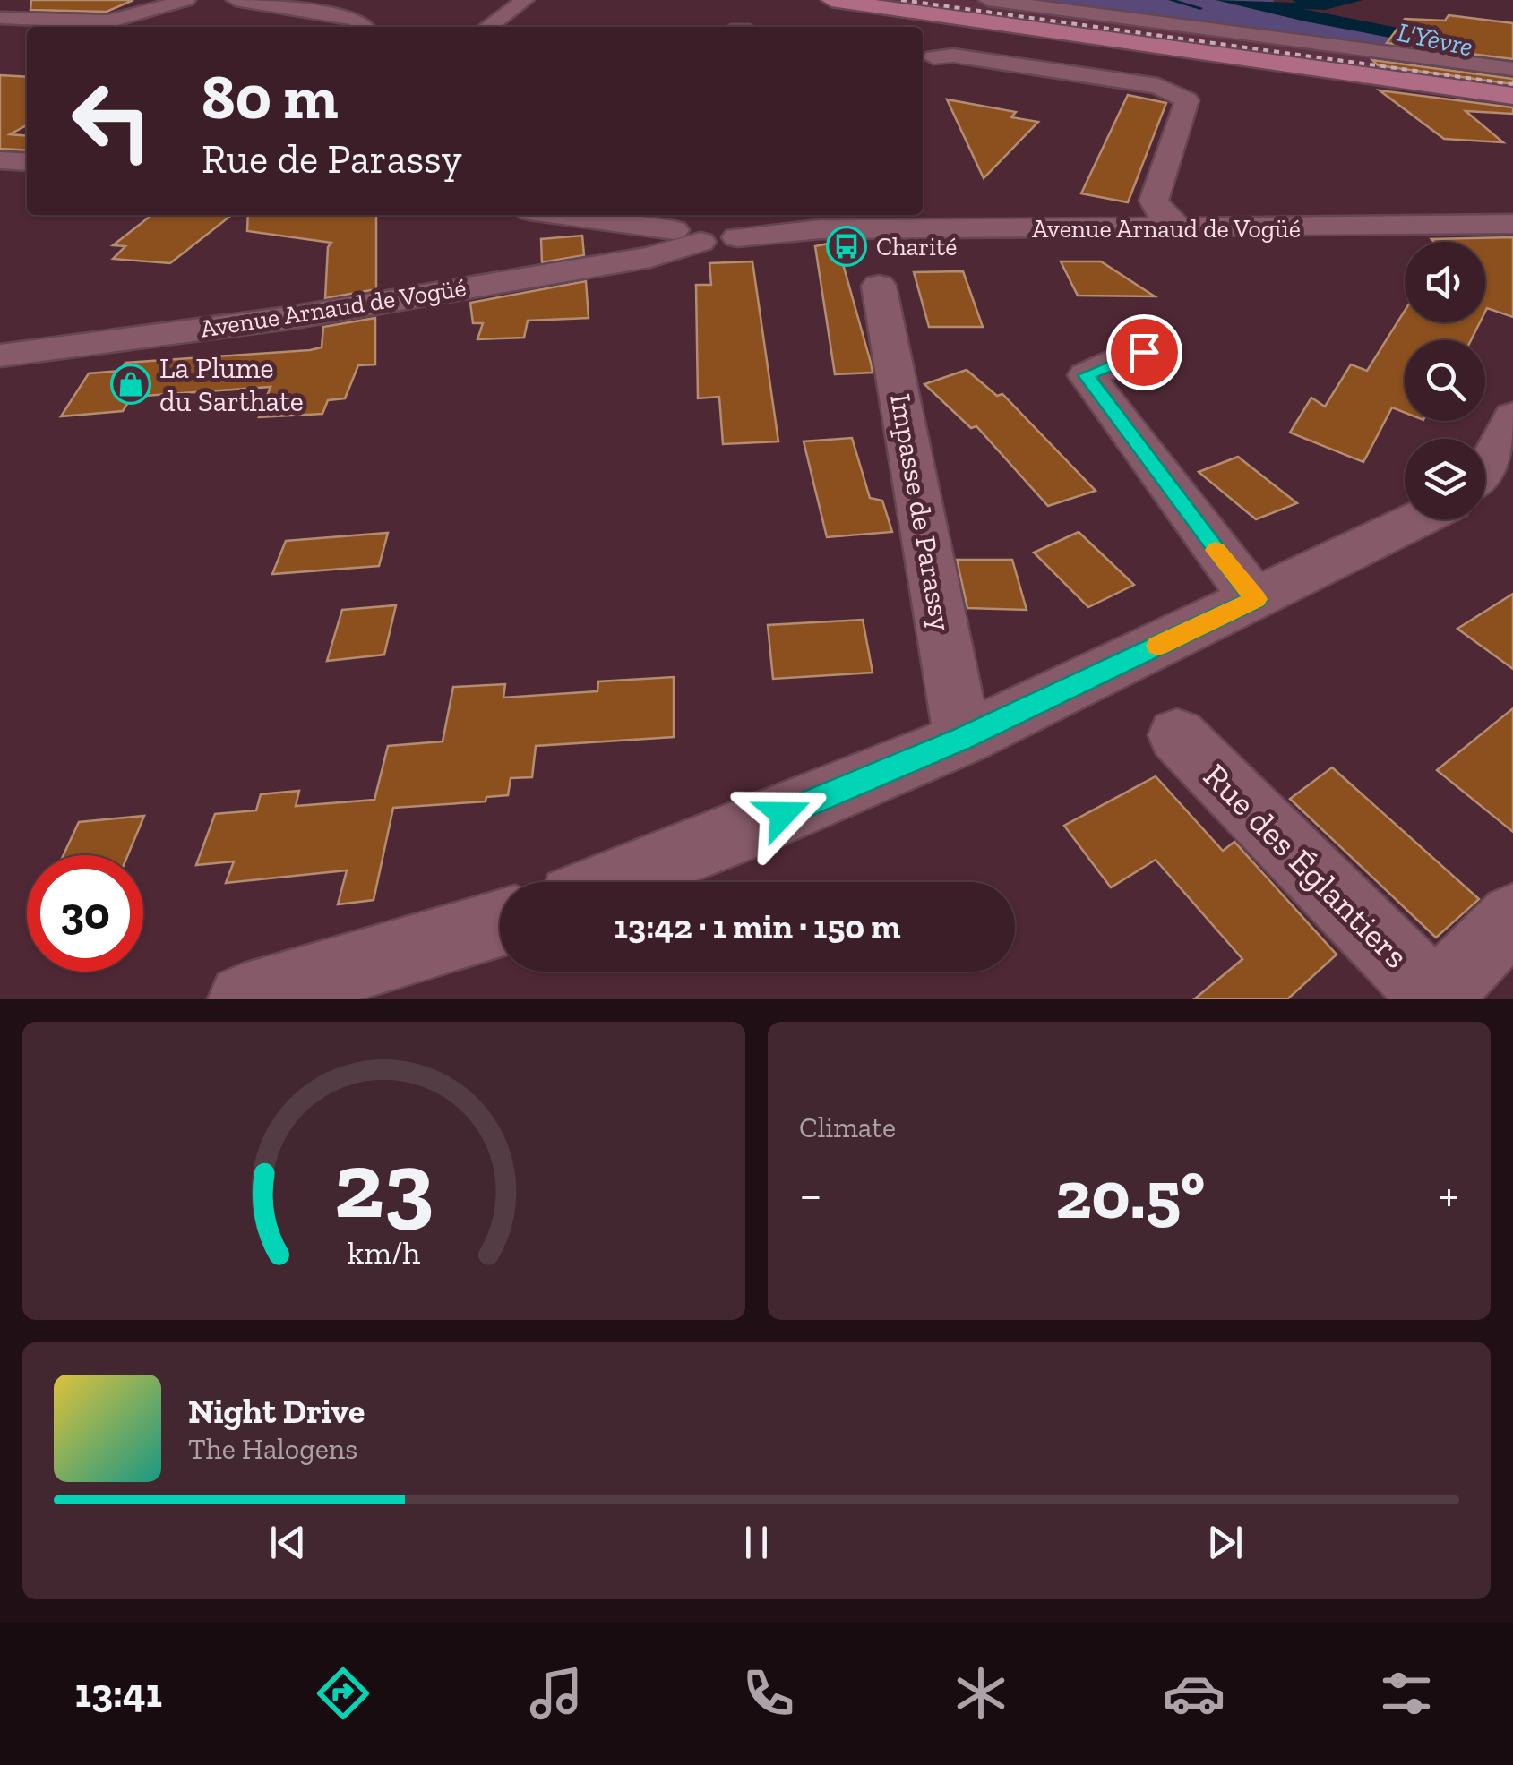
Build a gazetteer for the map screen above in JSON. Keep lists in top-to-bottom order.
{
  "streets": {
    "street": ["Avenue Arnaud de Vogüé", "Impasse de Parassy", "Rue des Églantiers"]
  },
  "water": ["L'Yèvre"],
  "places": {
    "bus stop": ["Charité"],
    "shop": ["La Plume du Sarthate"]
  },
  "page": {
    "turn": ["80 m", "Rue de Parassy"],
    "limit": "30",
    "trip": "13:42 · 1 min · 150 m",
    "tile": "Climate",
    "heat": ["−", "20.5°", "+"],
    "song": ["Night Drive", "The Halogens"],
    "tabs": "13:41",
    "gauge": ["23", "km/h"]
  }
}
